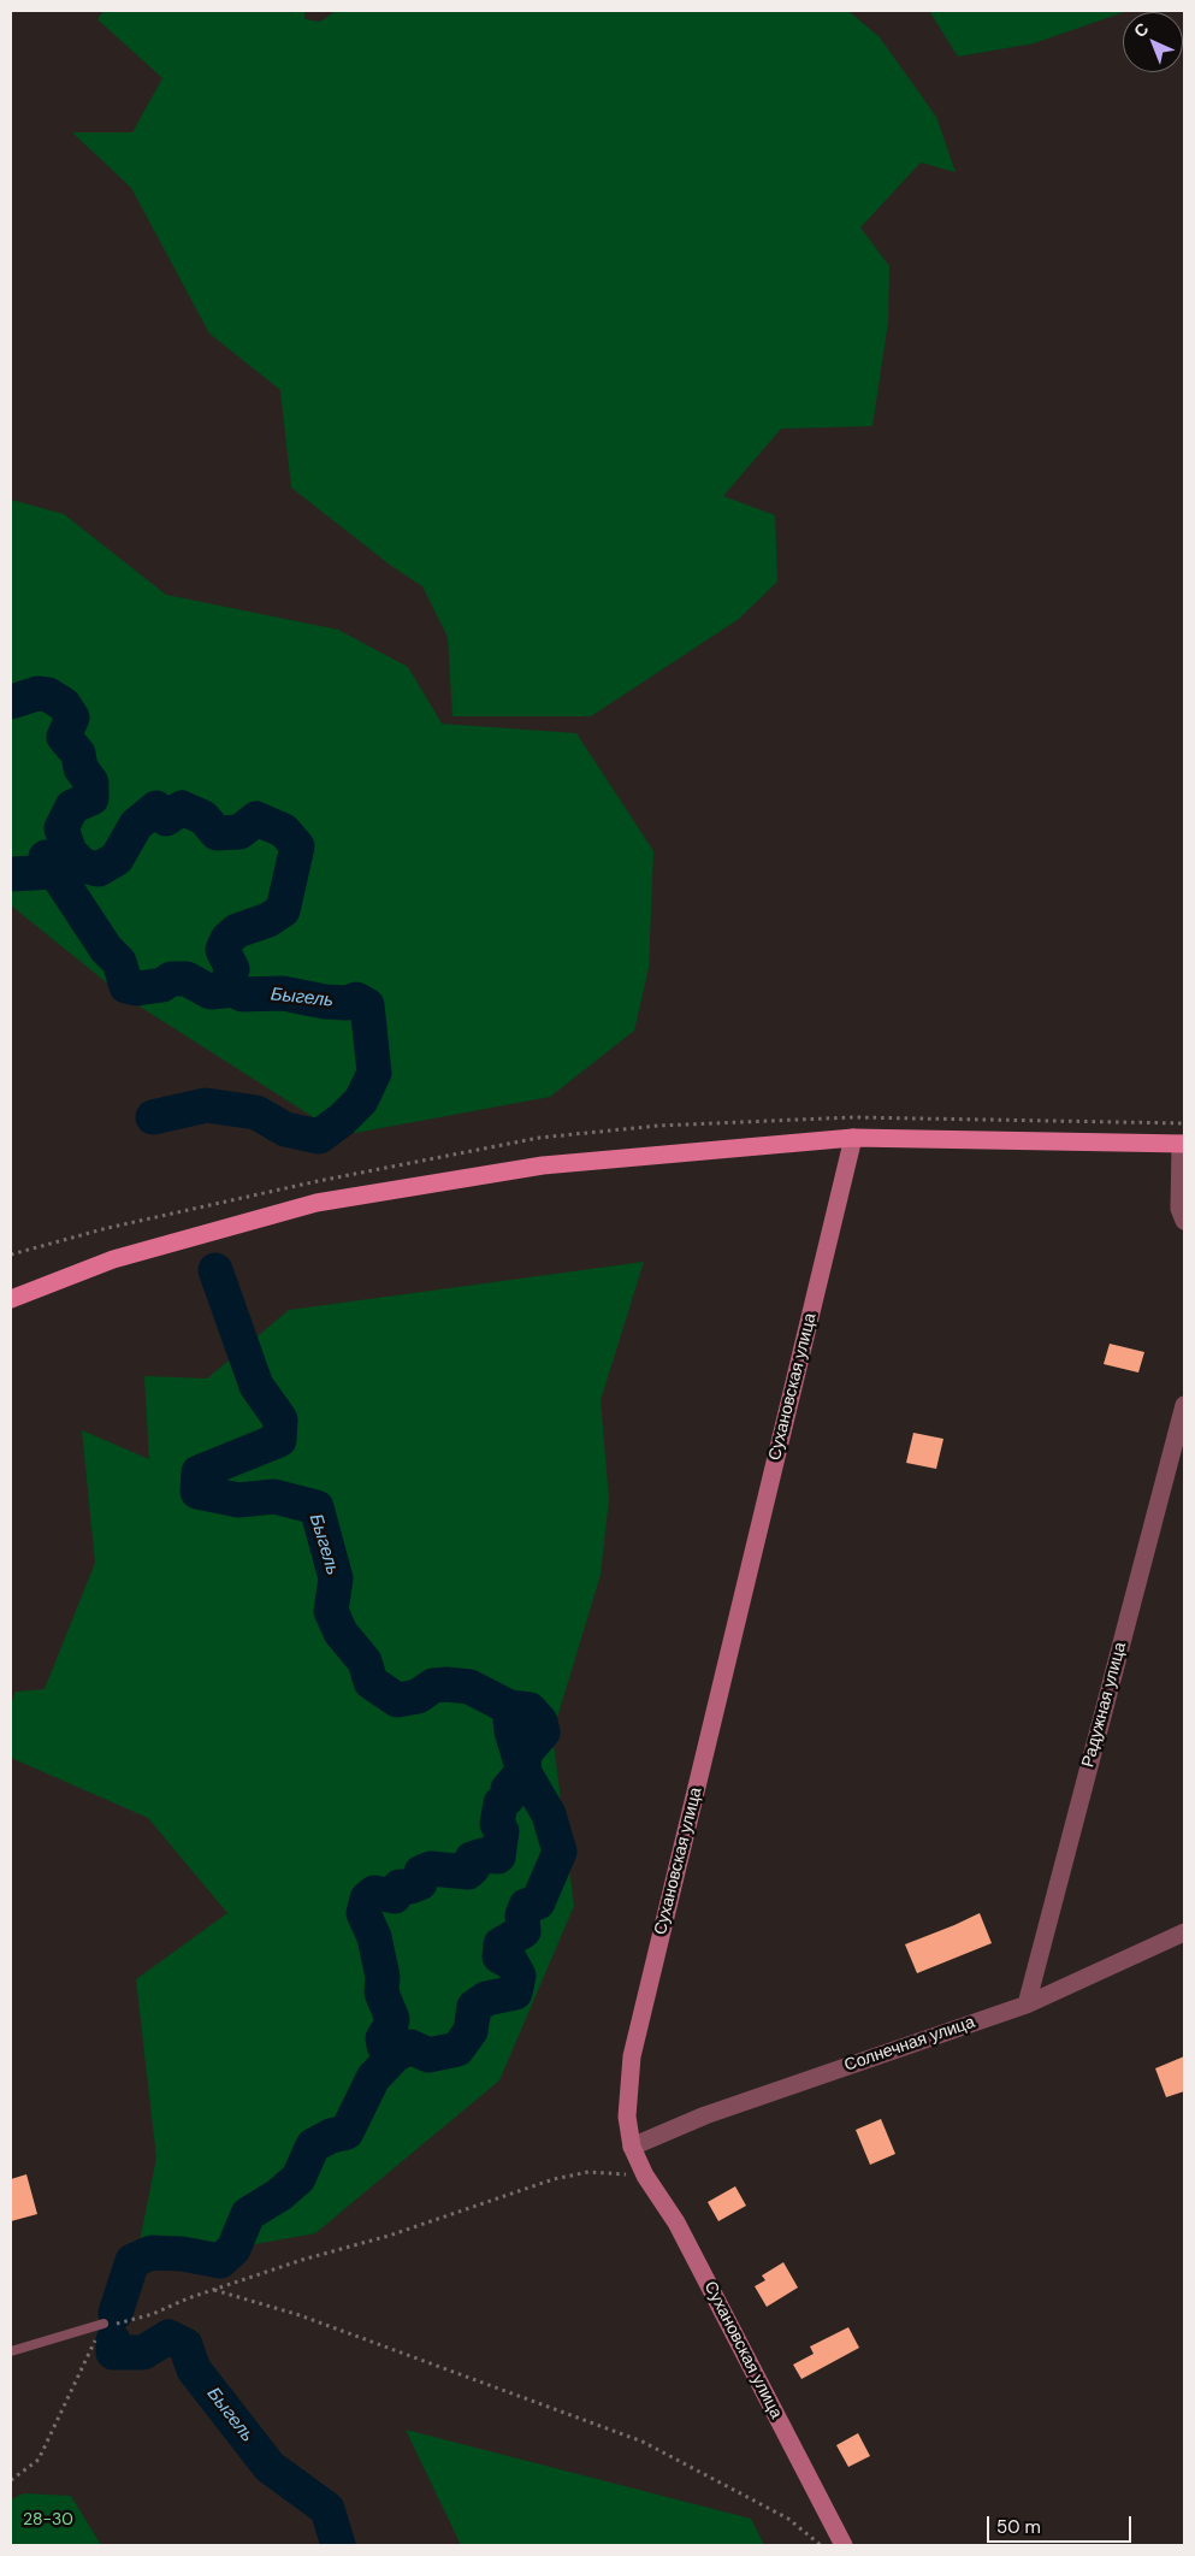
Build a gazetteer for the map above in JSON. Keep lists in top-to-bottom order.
{
  "streets": {
    "street": ["Сухановская улица", "Радужная улица", "Солнечная улица"]
  },
  "crossings": [
    ["Сухановская улица", "Солнечная улица"],
    ["Радужная улица", "Солнечная улица"]
  ],
  "water": ["Быгель"],
  "parks": ["28-30"],
  "scale_bar": "50 m",
  "north": "top left"
}
